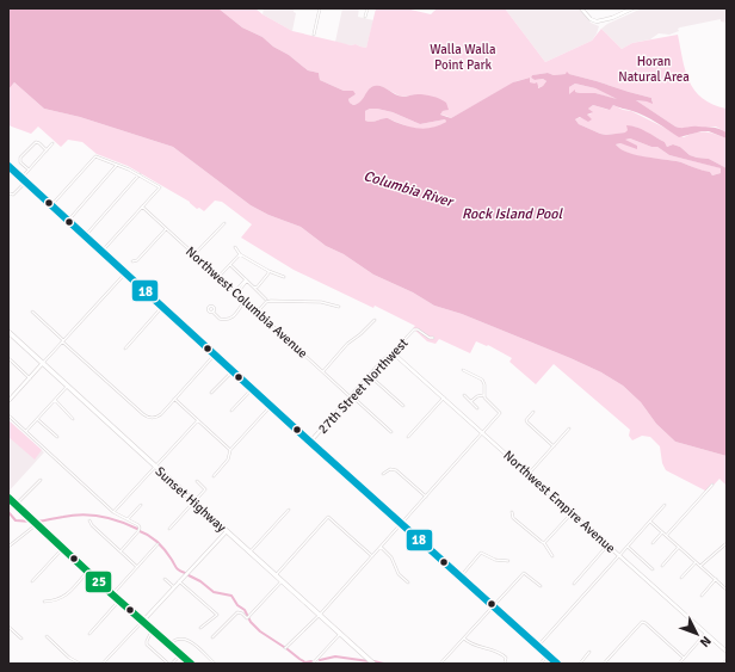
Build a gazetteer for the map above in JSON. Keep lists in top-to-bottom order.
{
  "streets": {
    "highway": ["Sunset Highway"],
    "street": ["Northwest Columbia Avenue", "27th Street Northwest", "Northwest Empire Avenue"]
  },
  "crossings": [
    ["Northwest Columbia Avenue", "27th Street Northwest"],
    ["27th Street Northwest", "Northwest Empire Avenue"]
  ],
  "water": ["Columbia River", "Rock Island Pool"],
  "parks": ["Walla Walla Point Park", "Horan Natural Area"],
  "lines": ["transit line 18", "transit line 25"],
  "north": "bottom right"
}
